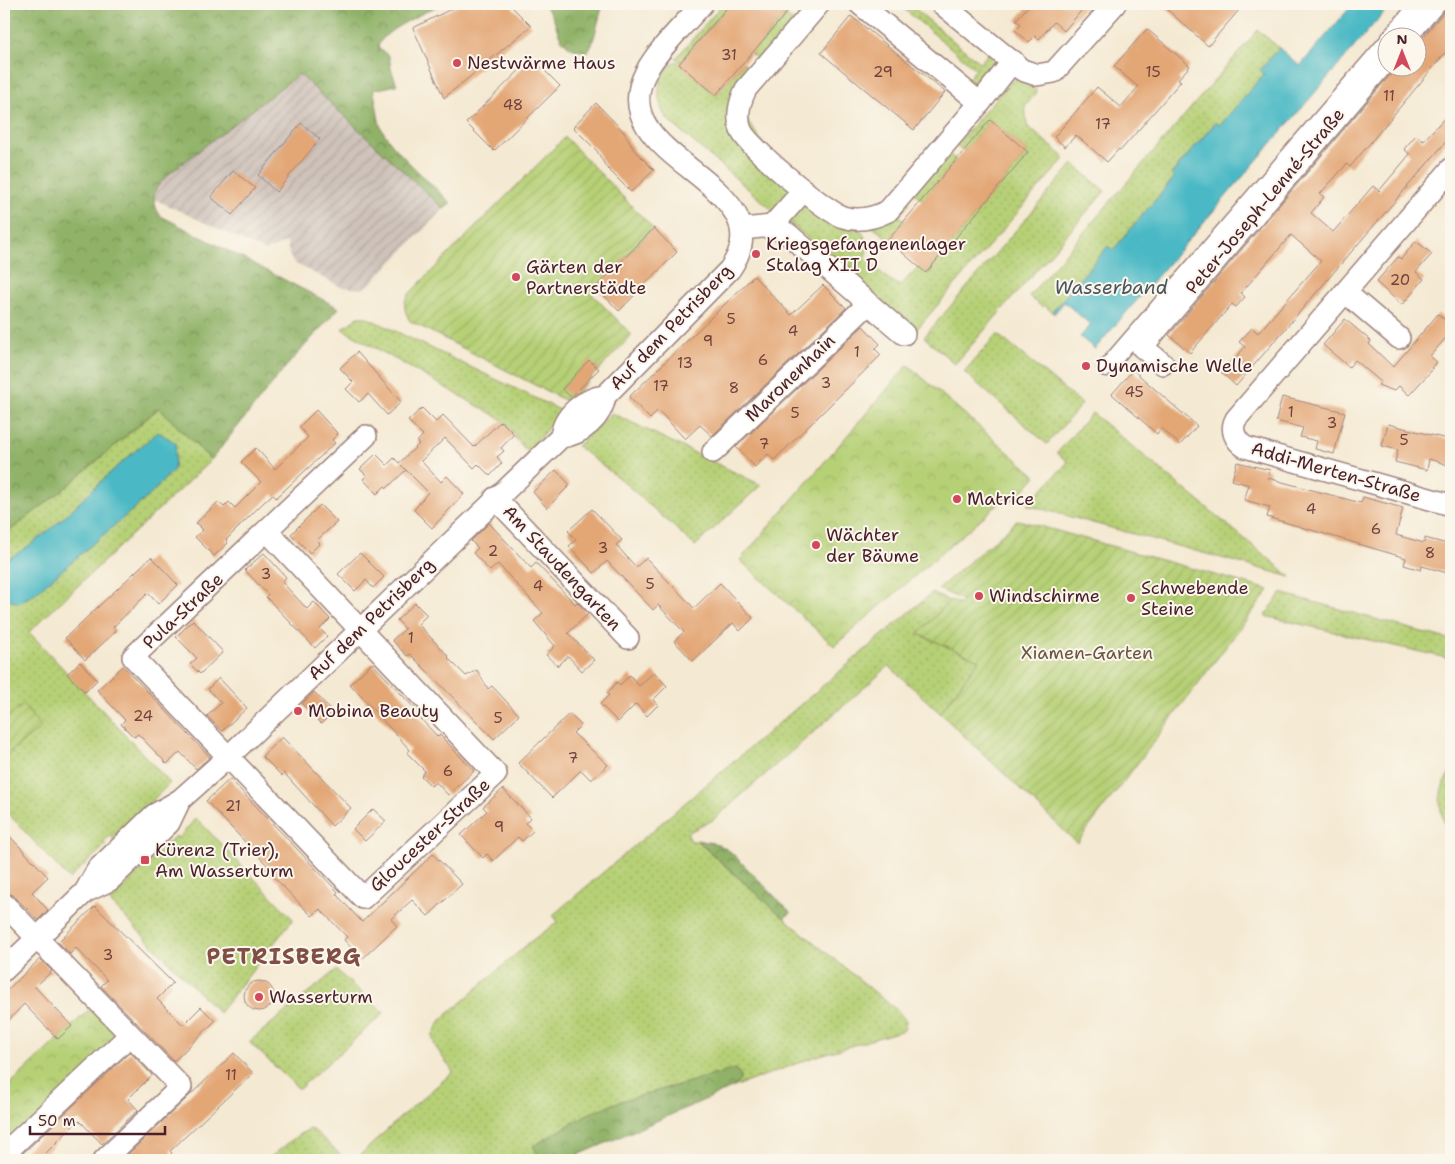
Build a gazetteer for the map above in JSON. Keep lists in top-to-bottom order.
{
  "streets": {
    "street": [
      "Peter-Joseph-Lenné-Straße",
      "Auf dem Petrisberg",
      "Maronenhain",
      "Addi-Merten-Straße",
      "Am Staudengarten",
      "Pula-Straße",
      "Gloucester-Straße"
    ]
  },
  "crossings": [
    ["Auf dem Petrisberg", "Am Staudengarten"],
    ["Auf dem Petrisberg", "Pula-Straße"],
    ["Auf dem Petrisberg", "Gloucester-Straße"],
    ["Pula-Straße", "Gloucester-Straße"]
  ],
  "districts": ["PETRISBERG"],
  "water": ["Wasserband"],
  "parks": ["Xiamen-Garten"],
  "places": {
    "other": [
      "Nestwärme Haus",
      "Kriegsgefangenenlager Stalag XII D",
      "Gärten der Partnerstädte",
      "Dynamische Welle",
      "Matrice",
      "Wächter der Bäume",
      "Windschirme",
      "Schwebende Steine",
      "Mobina Beauty",
      "Wasserturm"
    ],
    "transit": ["Kürenz (Trier), Am Wasserturm"]
  },
  "house_numbers": [
    "31",
    "29",
    "15",
    "11",
    "48",
    "17",
    "20",
    "5",
    "4",
    "9",
    "1",
    "6",
    "13",
    "3",
    "17",
    "8",
    "45",
    "1",
    "5",
    "3",
    "5",
    "7",
    "4",
    "6",
    "3",
    "2",
    "8",
    "3",
    "5",
    "4",
    "1",
    "24",
    "5",
    "7",
    "6",
    "21",
    "9",
    "3",
    "11"
  ],
  "scale_bar": "50 m",
  "north": "top"
}
